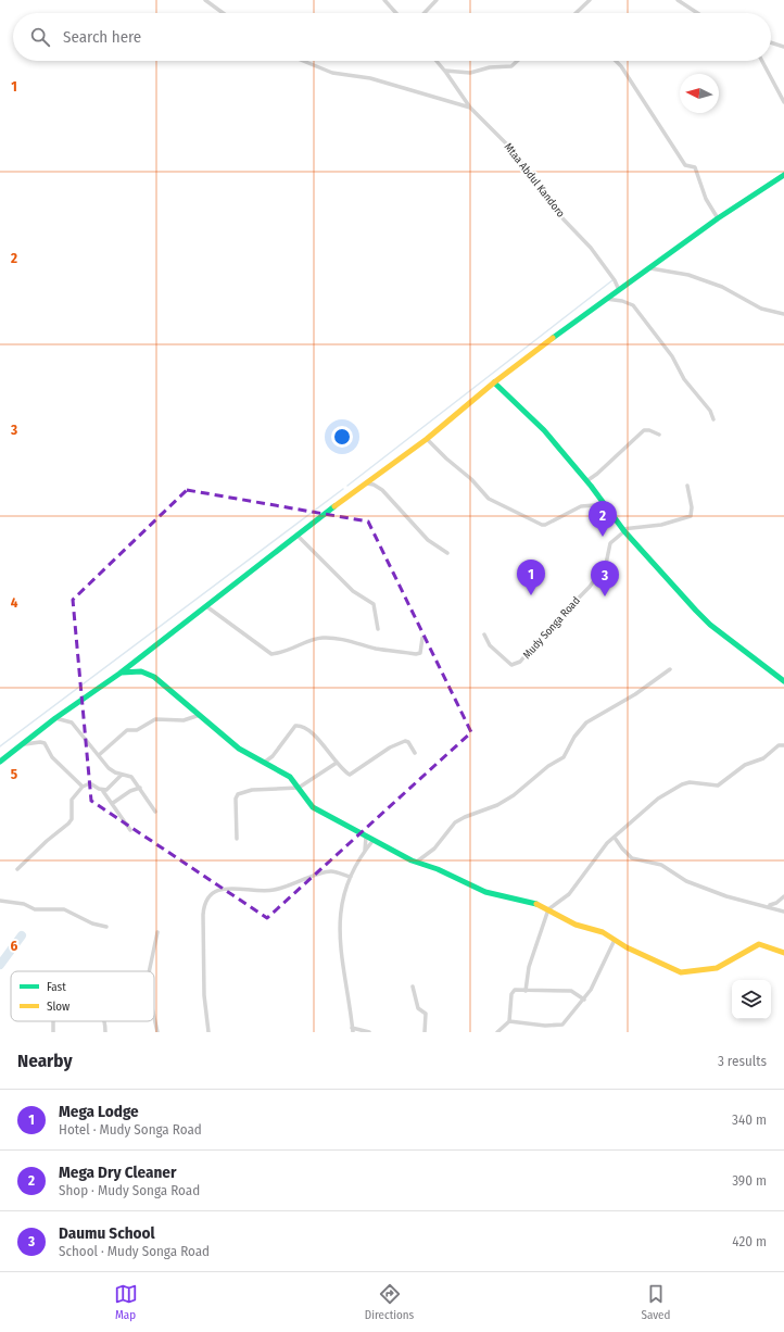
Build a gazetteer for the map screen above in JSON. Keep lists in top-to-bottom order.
{
  "streets": {
    "street": ["Mtaa Abdul Kandoro", "Mudy Songa Road"]
  },
  "legend": ["Fast", "Slow"],
  "north": "left",
  "page": {
    "search": "Search here",
    "pins": ["2", "1", "3"],
    "heading": ["Nearby", "3 results"],
    "list": [
      {
        "mark": "1",
        "name": "Mega Lodge",
        "note": "Hotel · Mudy Songa Road",
        "value": "340 m"
      },
      {
        "mark": "2",
        "name": "Mega Dry Cleaner",
        "note": "Shop · Mudy Songa Road",
        "value": "390 m"
      },
      {
        "mark": "3",
        "name": "Daumu School",
        "note": "School · Mudy Songa Road",
        "value": "420 m"
      }
    ],
    "nav": ["Map", "Directions", "Saved"]
  },
  "grid": {
    "rows": [
      "1",
      "2",
      "3",
      "4",
      "5",
      "6"
    ]
  }
}
